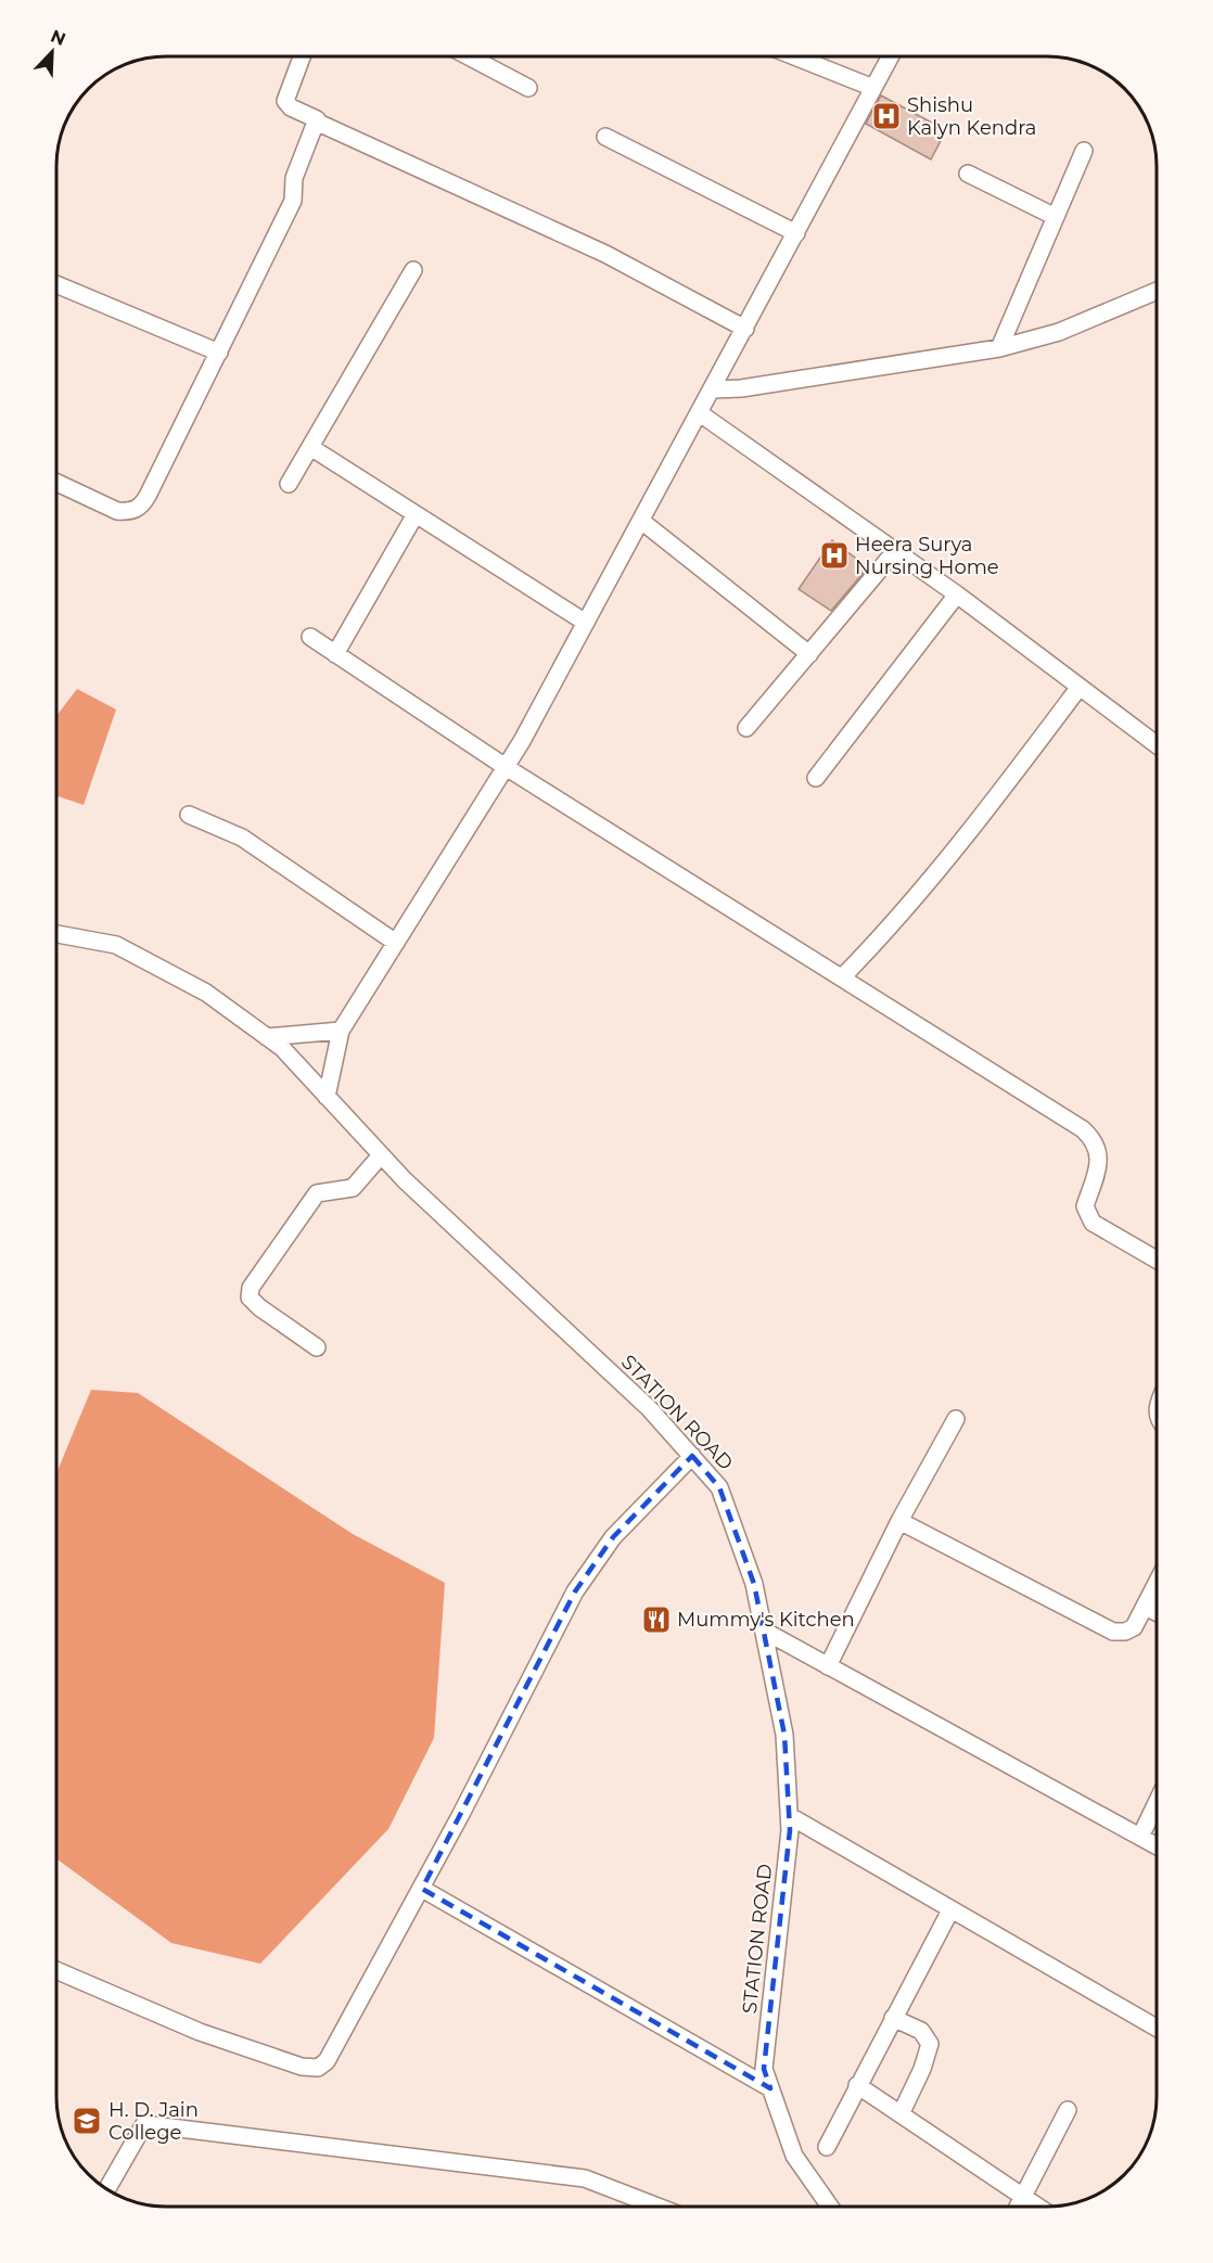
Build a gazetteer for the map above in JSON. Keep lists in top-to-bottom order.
{
  "streets": {
    "street": ["STATION ROAD"]
  },
  "places": {
    "hospital": ["Shishu Kalyn Kendra", "Heera Surya Nursing Home"],
    "restaurant": ["Mummy's Kitchen"],
    "school or university": ["H. D. Jain College"]
  },
  "north": "top right"
}
